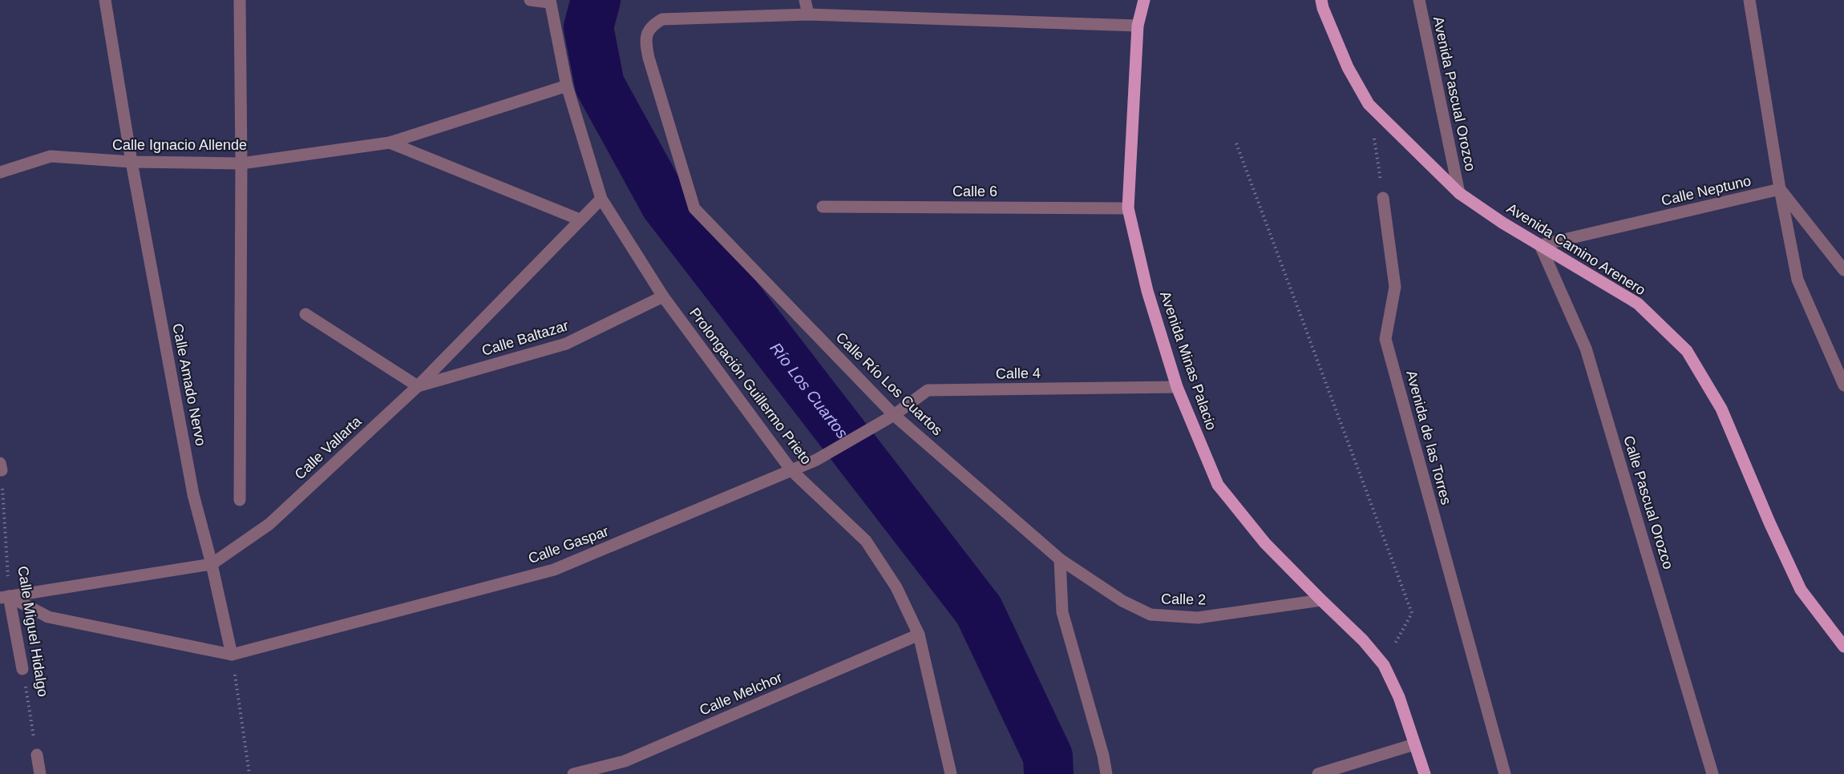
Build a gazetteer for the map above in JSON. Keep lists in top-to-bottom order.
{
  "streets": {
    "main road": ["Avenida Camino Arenero", "Avenida Minas Palacio"],
    "street": [
      "Avenida Pascual Orozco",
      "Calle Ignacio Allende",
      "Calle Neptuno",
      "Calle 6",
      "Calle Baltazar",
      "Calle 4",
      "Calle Río Los Cuartos",
      "Calle Amado Nervo",
      "Prolongación Guillermo Prieto",
      "Avenida de las Torres",
      "Calle Vallarta",
      "Calle Pascual Orozco",
      "Calle Gaspar",
      "Calle 2",
      "Calle Miguel Hidalgo",
      "Calle Melchor"
    ]
  },
  "crossings": [
    ["Avenida Pascual Orozco", "Avenida Camino Arenero"],
    ["Calle Ignacio Allende", "Calle Amado Nervo"],
    ["Calle Ignacio Allende", "Prolongación Guillermo Prieto"],
    ["Calle Neptuno", "Avenida Camino Arenero"],
    ["Calle Neptuno", "Calle Pascual Orozco"],
    ["Calle 6", "Avenida Minas Palacio"],
    ["Avenida Camino Arenero", "Calle Pascual Orozco"],
    ["Calle Baltazar", "Prolongación Guillermo Prieto"],
    ["Calle Baltazar", "Calle Vallarta"],
    ["Avenida Minas Palacio", "Calle 4"],
    ["Avenida Minas Palacio", "Calle 2"],
    ["Calle 4", "Calle Río Los Cuartos"],
    ["Calle 4", "Calle Gaspar"],
    ["Calle Río Los Cuartos", "Calle 2"],
    ["Calle Amado Nervo", "Calle Vallarta"],
    ["Calle Amado Nervo", "Calle Gaspar"],
    ["Prolongación Guillermo Prieto", "Calle Vallarta"],
    ["Prolongación Guillermo Prieto", "Calle Gaspar"],
    ["Prolongación Guillermo Prieto", "Calle Melchor"],
    ["Calle Vallarta", "Calle Miguel Hidalgo"]
  ],
  "water": ["Río Los Cuartos"]
}
